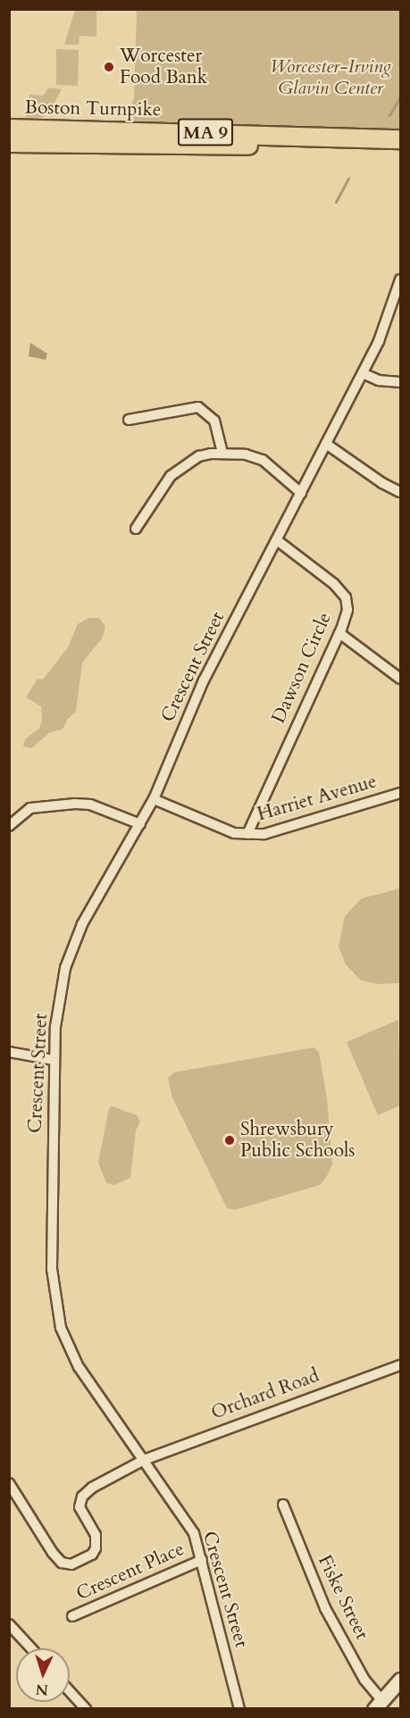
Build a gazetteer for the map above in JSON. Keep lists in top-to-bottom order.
{
  "streets": {
    "highway": ["Boston Turnpike", "MA 9"],
    "street": [
      "Crescent Street",
      "Dawson Circle",
      "Harriet Avenue",
      "Orchard Road",
      "Crescent Place",
      "Fiske Street"
    ]
  },
  "crossings": [
    ["Crescent Street", "Dawson Circle"],
    ["Crescent Street", "Harriet Avenue"],
    ["Crescent Street", "Orchard Road"],
    ["Crescent Street", "Crescent Place"],
    ["Dawson Circle", "Harriet Avenue"]
  ],
  "parks": ["Worcester-Irving Glavin Center"],
  "places": ["Worcester Food Bank", "Shrewsbury Public Schools"],
  "north": "bottom"
}
